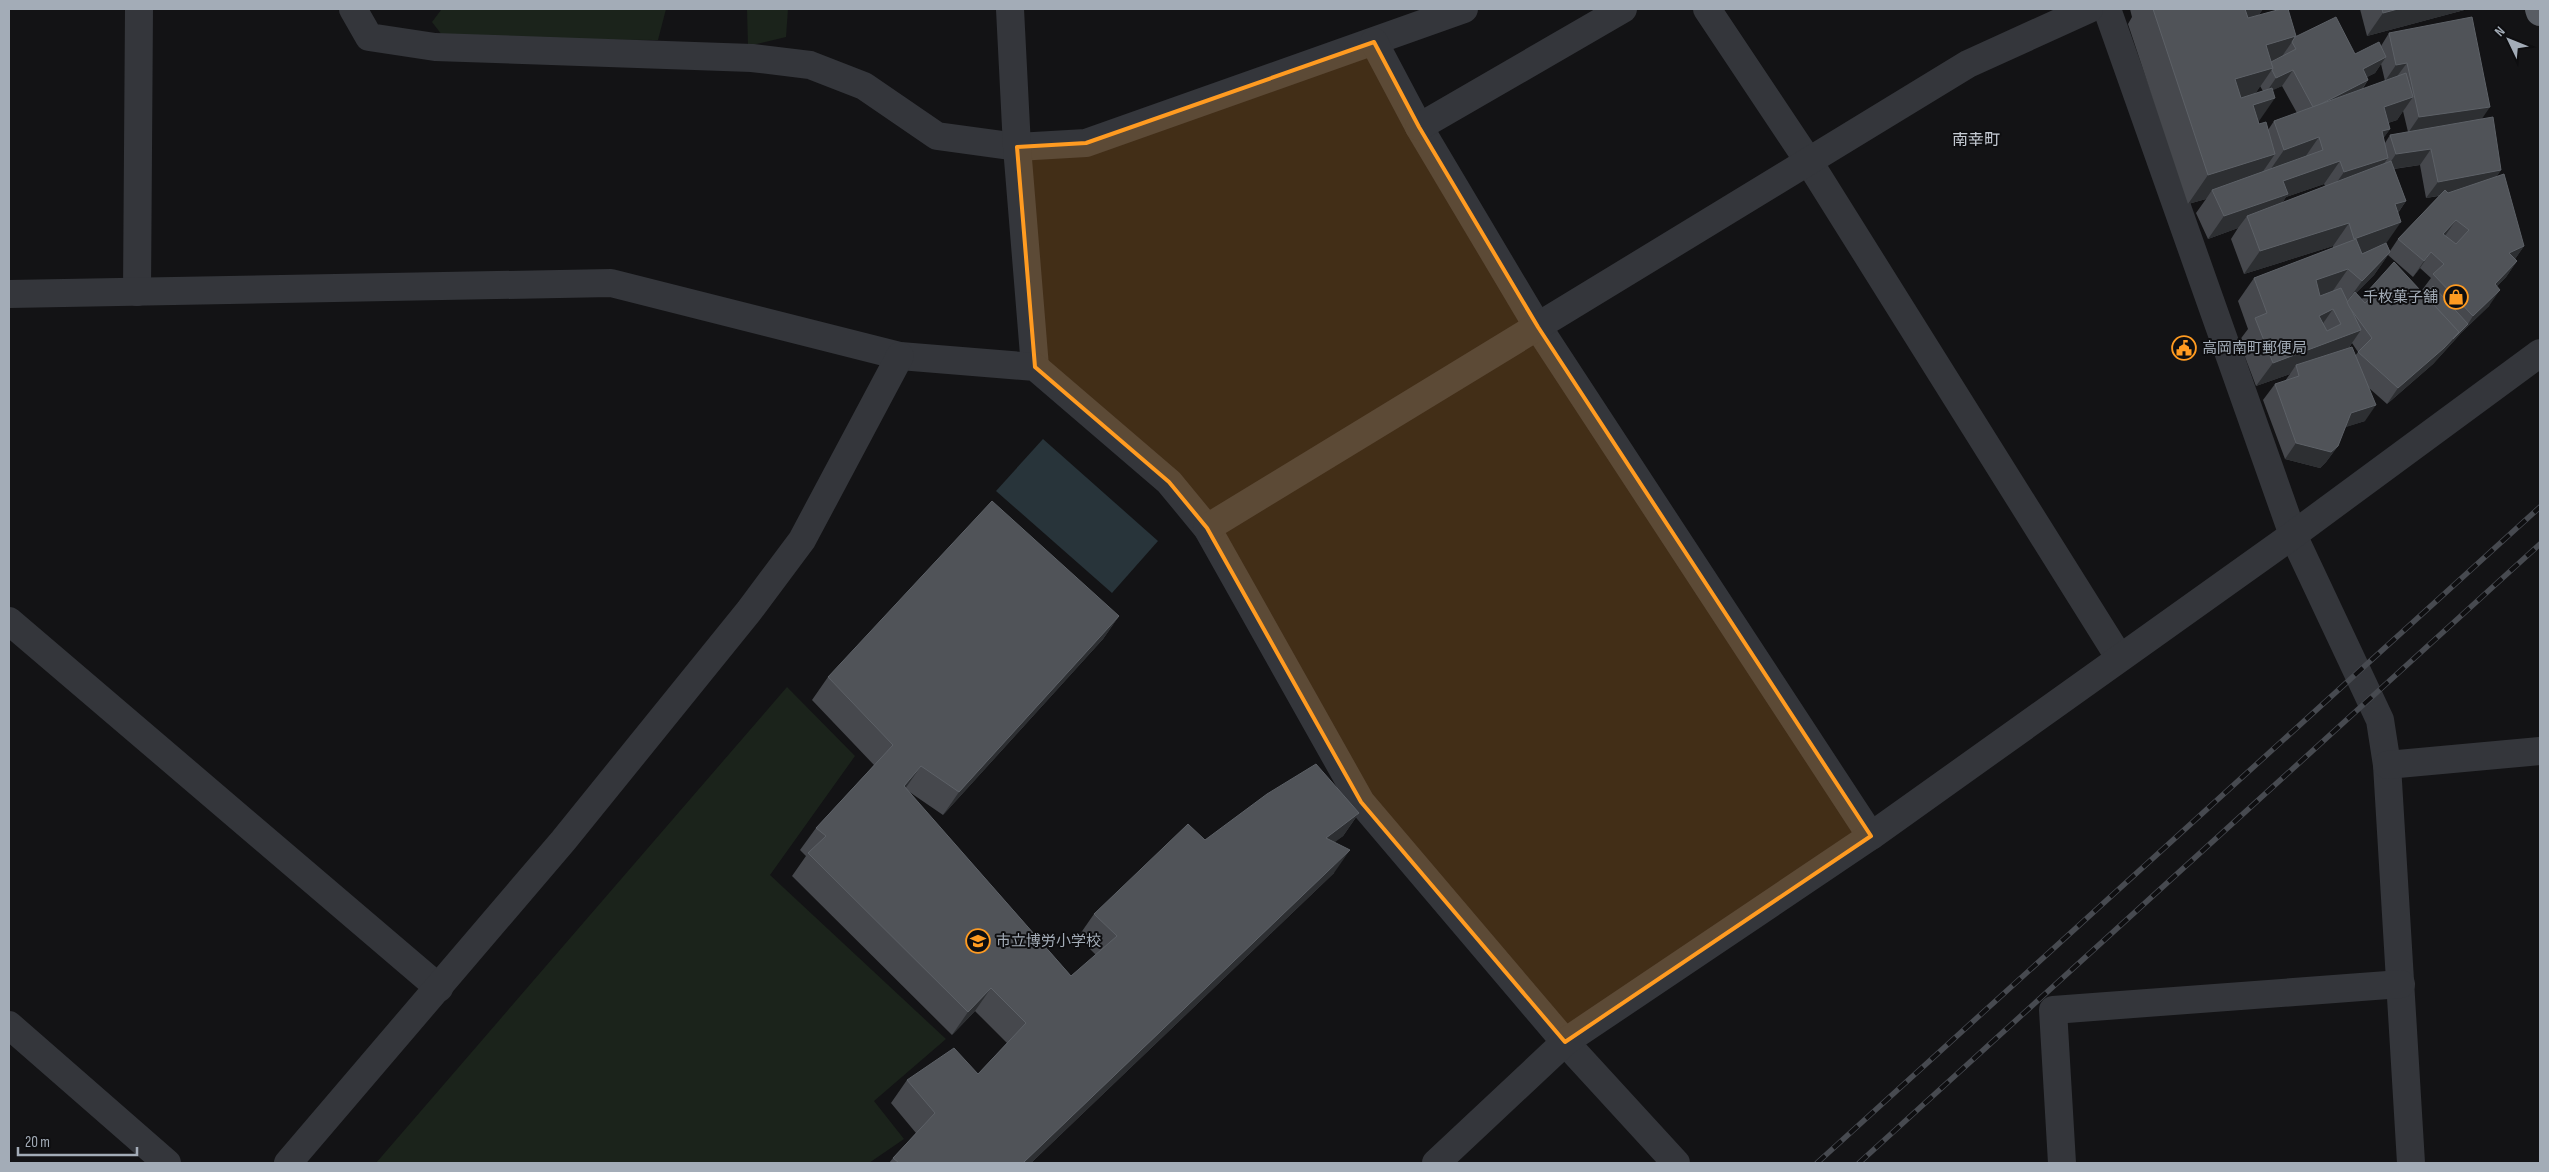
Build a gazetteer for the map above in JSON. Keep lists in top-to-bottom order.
{
  "districts": ["南幸町"],
  "places": {
    "shop": ["千枚菓子舗"],
    "public building": ["高岡南町郵便局"],
    "school or university": ["市立博労小学校"]
  },
  "scale_bar": "20 m",
  "north": "top left"
}
